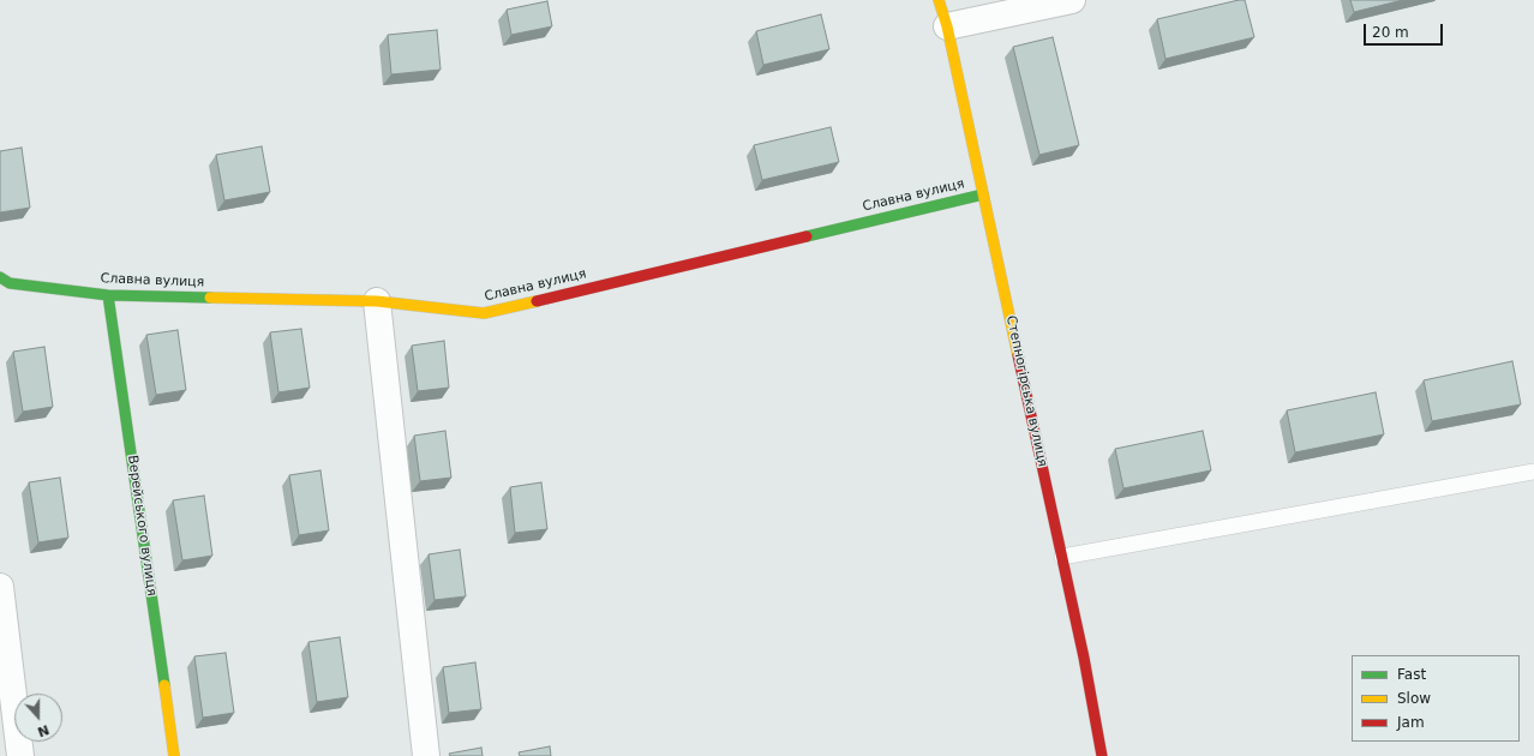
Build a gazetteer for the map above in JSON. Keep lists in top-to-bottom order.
{
  "streets": {
    "street": ["Славна вулиця", "Степногірська вулиця", "Верейського вулиця"]
  },
  "crossings": [
    ["Славна вулиця", "Степногірська вулиця"],
    ["Славна вулиця", "Верейського вулиця"]
  ],
  "legend": ["Fast", "Slow", "Jam"],
  "scale_bar": "20 m",
  "north": "bottom"
}
